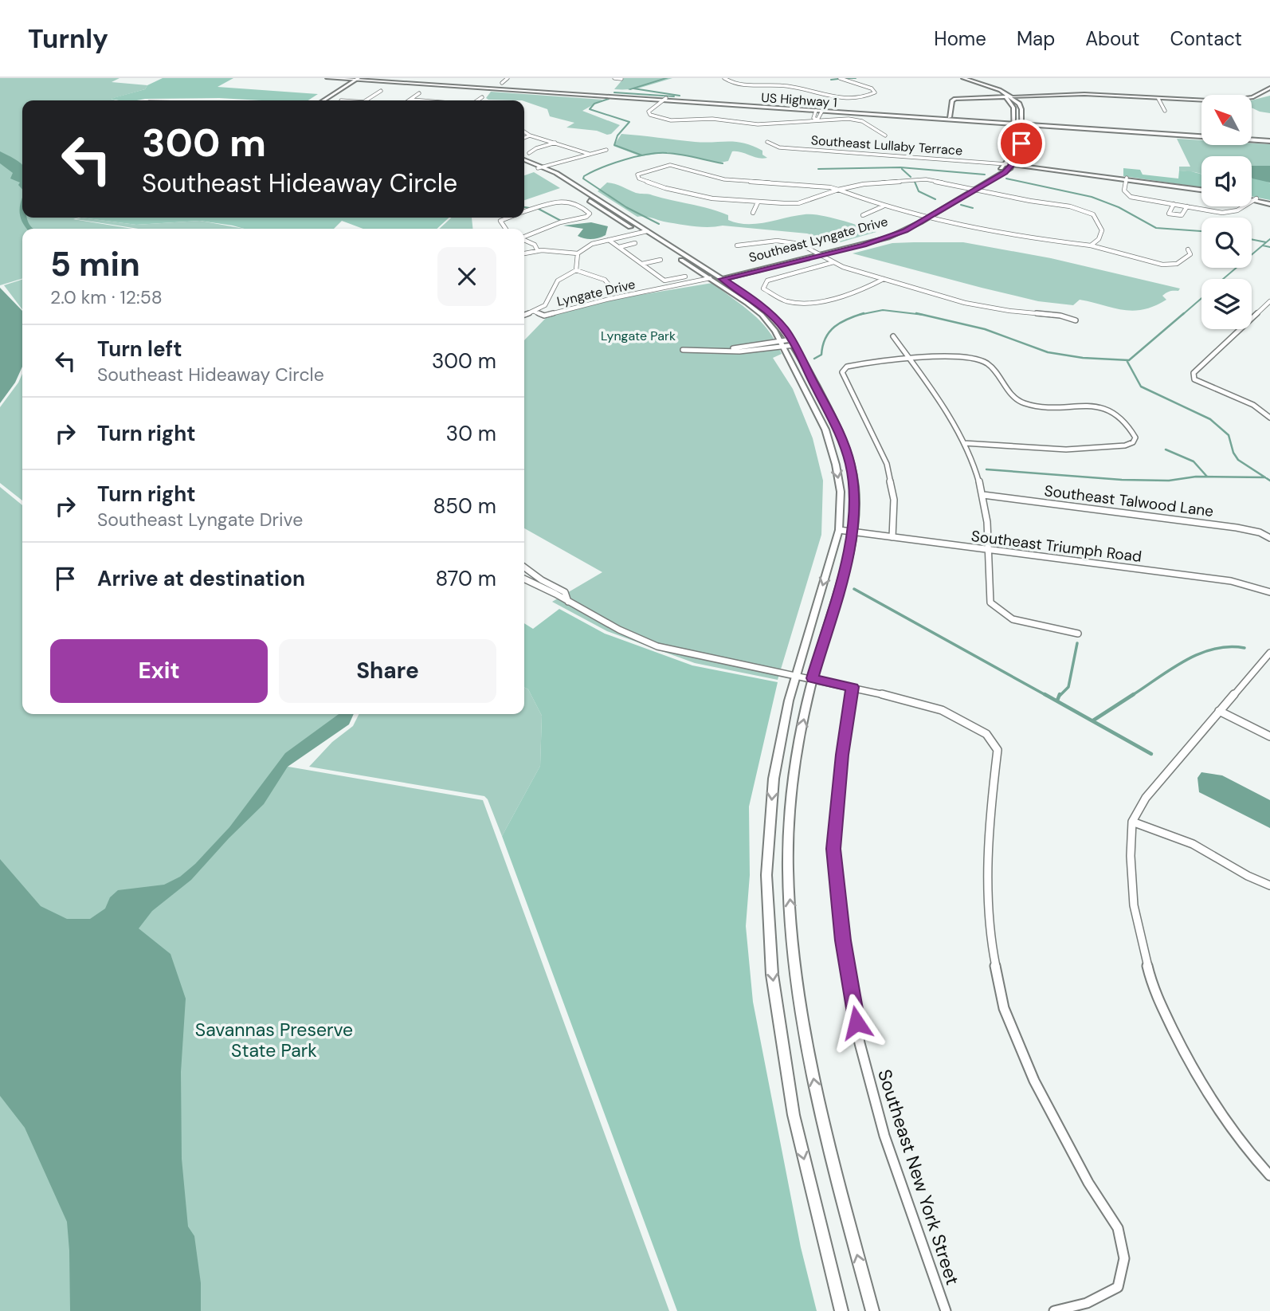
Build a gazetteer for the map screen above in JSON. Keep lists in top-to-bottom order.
{
  "streets": {
    "main road": ["US Highway 1"],
    "street": [
      "Southeast Lullaby Terrace",
      "Southeast Lyngate Drive",
      "Lyngate Drive",
      "Southeast Talwood Lane",
      "Southeast Triumph Road",
      "Southeast New York Street"
    ]
  },
  "crossings": [
    ["Southeast Lullaby Terrace", "Southeast Lyngate Drive"],
    ["Southeast Lyngate Drive", "Lyngate Drive"]
  ],
  "parks": ["Lyngate Park", "Savannas Preserve State Park"],
  "north": "top left",
  "page": {
    "header": "Turnly",
    "nav": [
      "Home",
      "Map",
      "About",
      "Contact"
    ],
    "turn": ["300 m", "Southeast Hideaway Circle"],
    "heading": ["5 min", "2.0 km · 12:58"],
    "list": [
      {
        "name": "Turn left",
        "note": "Southeast Hideaway Circle",
        "value": "300 m"
      },
      {
        "name": "Turn right",
        "value": "30 m"
      },
      {
        "name": "Turn right",
        "note": "Southeast Lyngate Drive",
        "value": "850 m"
      },
      {
        "name": "Arrive at destination",
        "value": "870 m"
      }
    ],
    "buttons": ["Exit", "Share"]
  }
}
